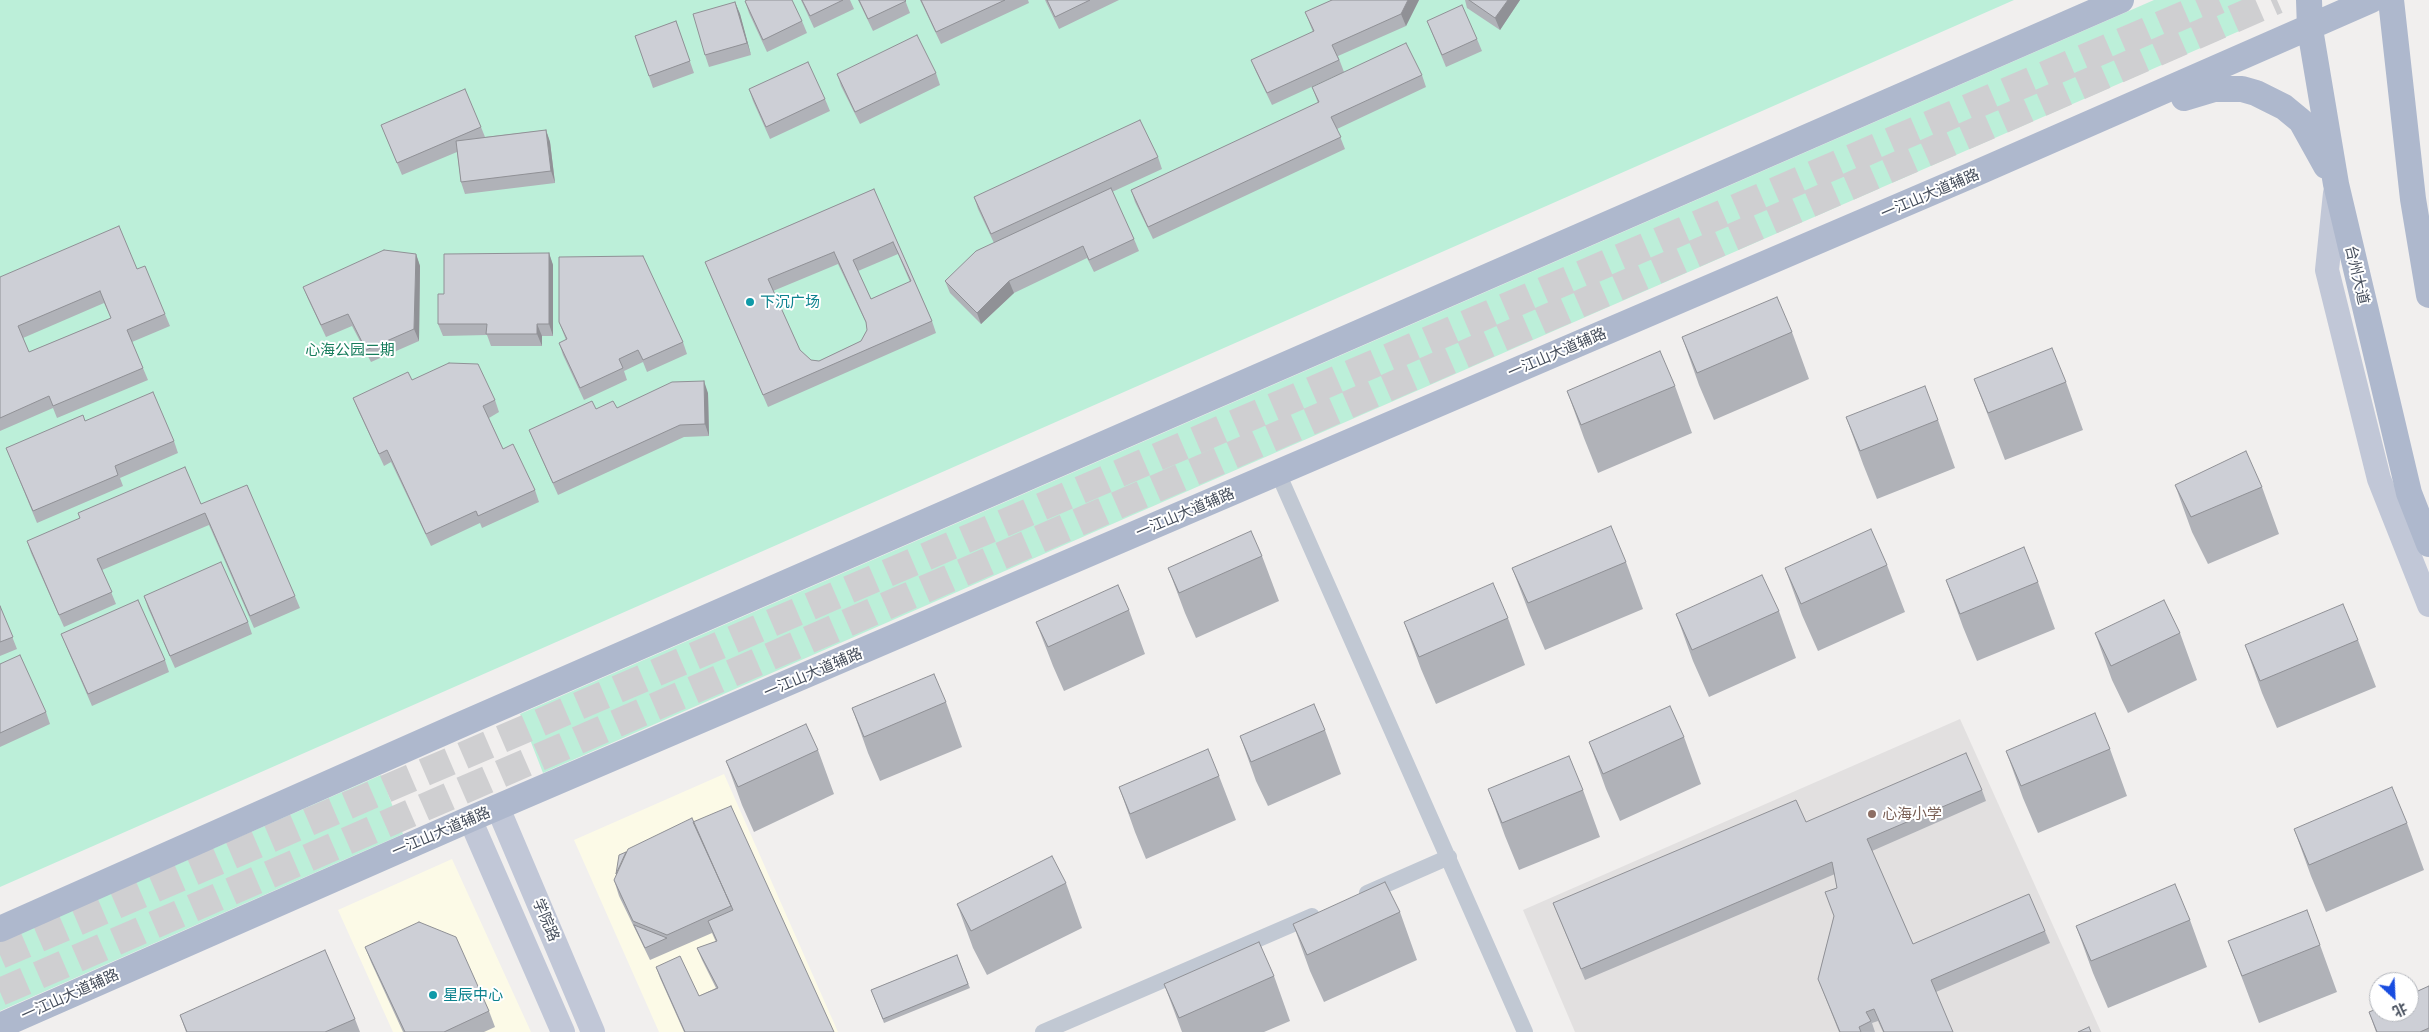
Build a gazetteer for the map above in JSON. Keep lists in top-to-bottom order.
{
  "streets": {
    "main road": ["一江山大道辅路", "台州大道", "学院路"]
  },
  "crossings": [
    ["一江山大道辅路", "台州大道"],
    ["一江山大道辅路", "学院路"]
  ],
  "parks": ["心海公园二期"],
  "places": ["下沉广场", "心海小学", "星辰中心"],
  "north": "bottom right"
}
